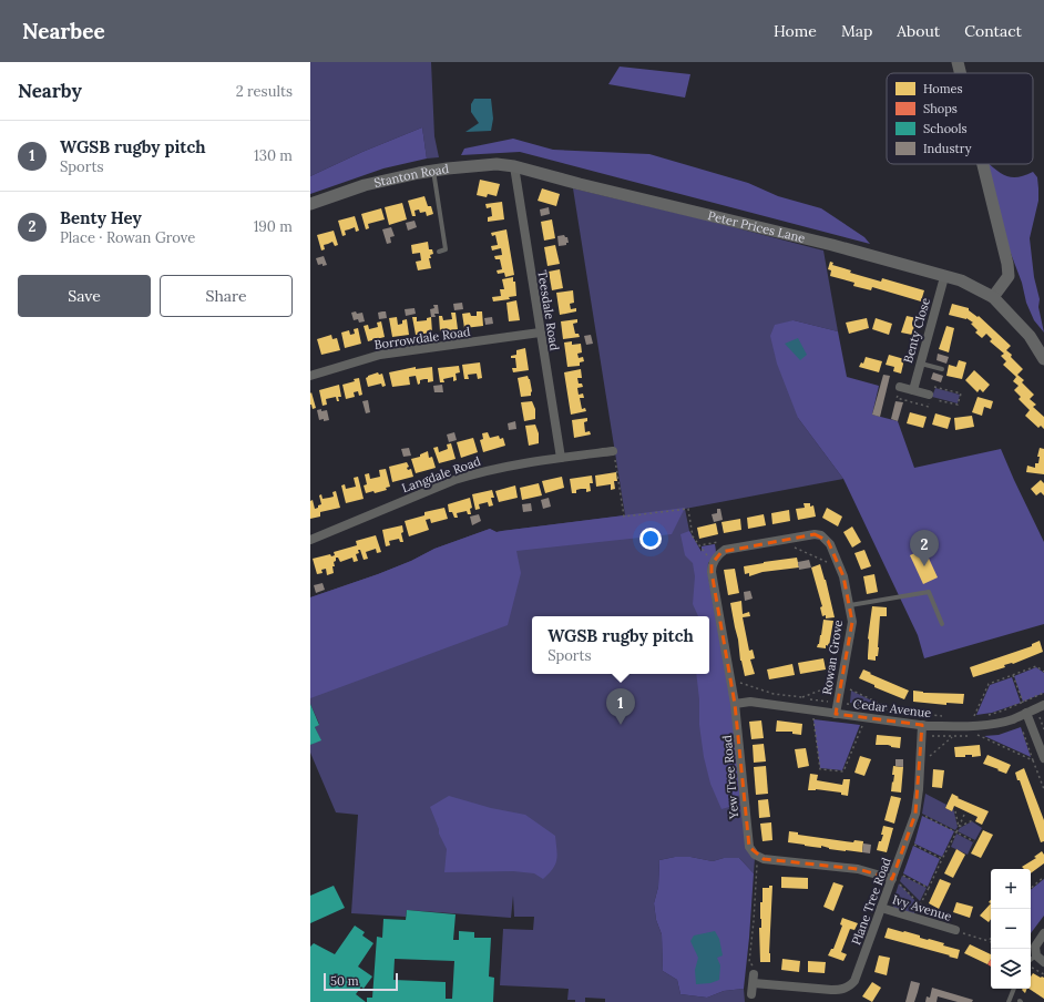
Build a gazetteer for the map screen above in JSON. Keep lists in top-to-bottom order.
{
  "streets": {
    "street": [
      "Stanton Road",
      "Peter Prices Lane",
      "Teesdale Road",
      "Benty Close",
      "Borrowdale Road",
      "Langdale Road",
      "Rowan Grove",
      "Cedar Avenue",
      "Yew Tree Road",
      "Plane Tree Road",
      "Ivy Avenue"
    ]
  },
  "crossings": [
    ["Stanton Road", "Peter Prices Lane"],
    ["Stanton Road", "Teesdale Road"],
    ["Peter Prices Lane", "Teesdale Road"],
    ["Peter Prices Lane", "Benty Close"],
    ["Teesdale Road", "Borrowdale Road"],
    ["Teesdale Road", "Langdale Road"],
    ["Rowan Grove", "Cedar Avenue"],
    ["Rowan Grove", "Yew Tree Road"],
    ["Cedar Avenue", "Yew Tree Road"],
    ["Cedar Avenue", "Plane Tree Road"],
    ["Plane Tree Road", "Ivy Avenue"]
  ],
  "legend": [
    "Homes",
    "Shops",
    "Schools",
    "Industry"
  ],
  "scale_bar": "50 m",
  "page": {
    "header": "Nearbee",
    "nav": [
      "Home",
      "Map",
      "About",
      "Contact"
    ],
    "heading": ["Nearby", "2 results"],
    "list": [
      {
        "mark": "1",
        "name": "WGSB rugby pitch",
        "note": "Sports",
        "value": "130 m"
      },
      {
        "mark": "2",
        "name": "Benty Hey",
        "note": "Place · Rowan Grove",
        "value": "190 m"
      }
    ],
    "buttons": ["Save", "Share"],
    "pins": ["2", "1"],
    "popup": ["WGSB rugby pitch", "Sports"],
    "map_buttons": ["+", "−"],
    "scale": "50 m"
  }
}
